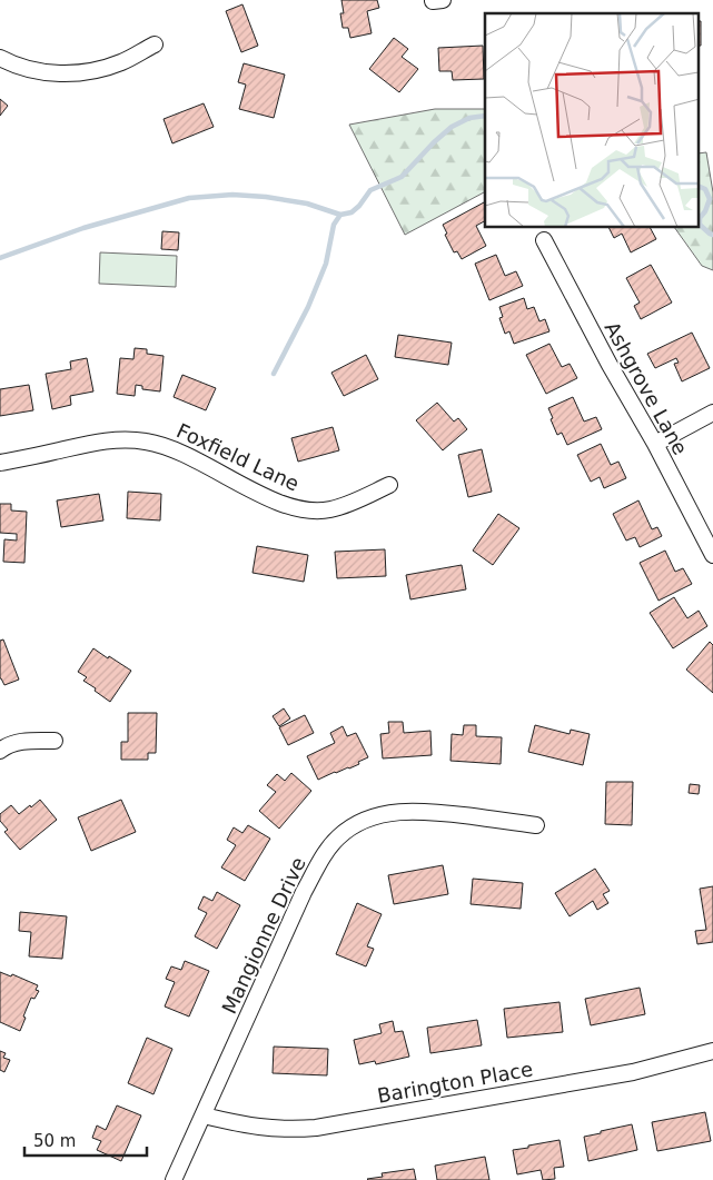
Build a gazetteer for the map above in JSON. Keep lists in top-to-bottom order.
{
  "streets": {
    "street": [
      "Ashgrove Lane",
      "Foxfield Lane",
      "Mangionne Drive",
      "Barington Place"
    ]
  },
  "crossings": [
    ["Mangionne Drive", "Barington Place"]
  ],
  "scale_bar": "50 m"
}
